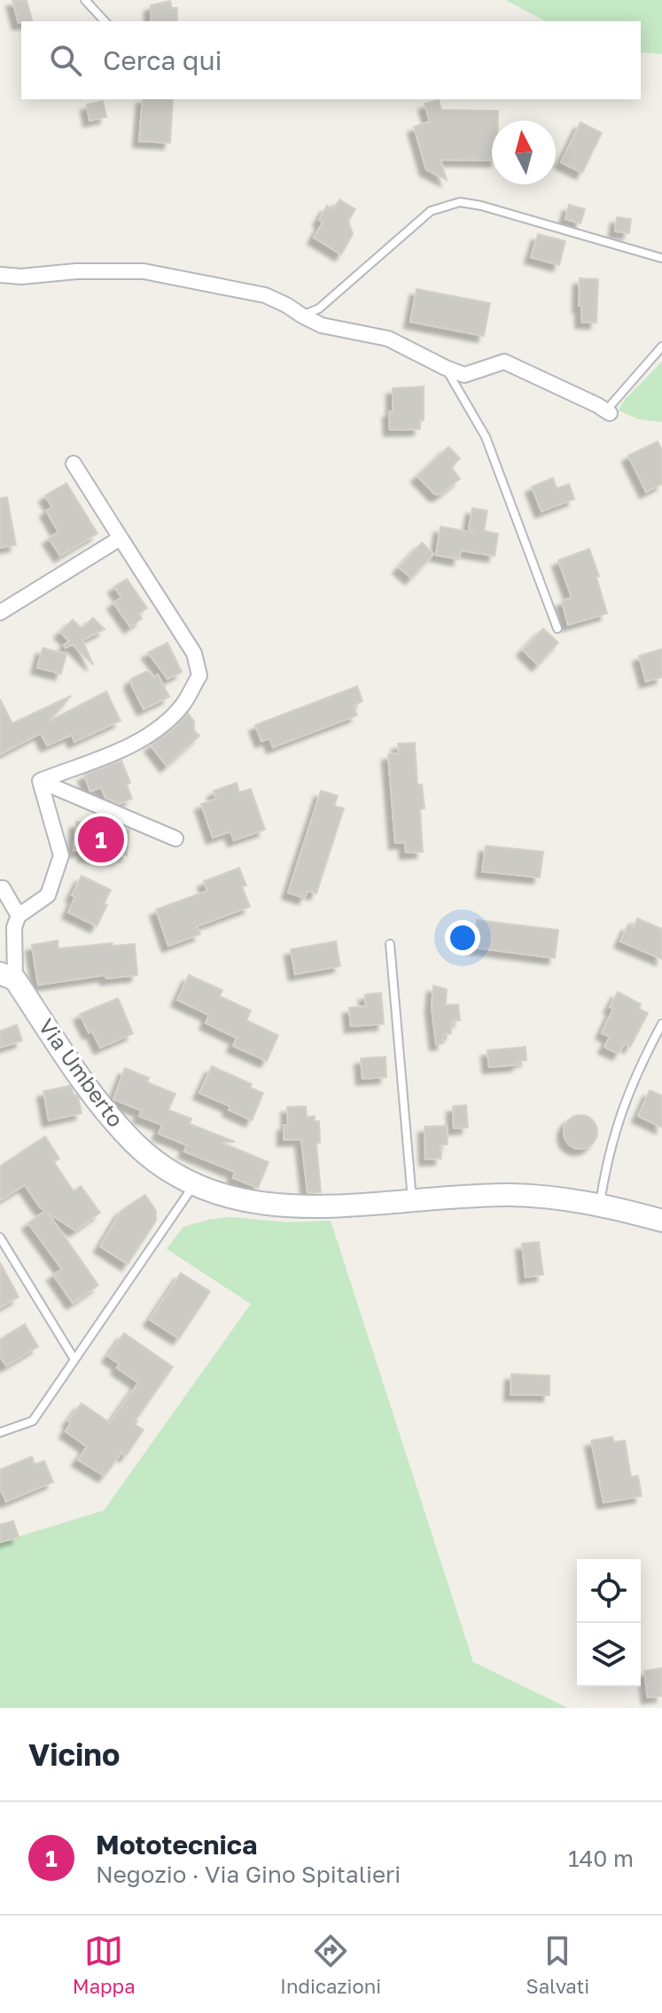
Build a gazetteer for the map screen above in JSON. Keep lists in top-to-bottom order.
{
  "streets": {
    "main road": ["Via Umberto"]
  },
  "north": "top",
  "page": {
    "search": "Cerca qui",
    "pins": "1",
    "heading": "Vicino",
    "list": [
      {
        "mark": "1",
        "name": "Mototecnica",
        "note": "Negozio · Via Gino Spitalieri",
        "value": "140 m"
      }
    ],
    "nav": ["Mappa", "Indicazioni", "Salvati"]
  }
}
